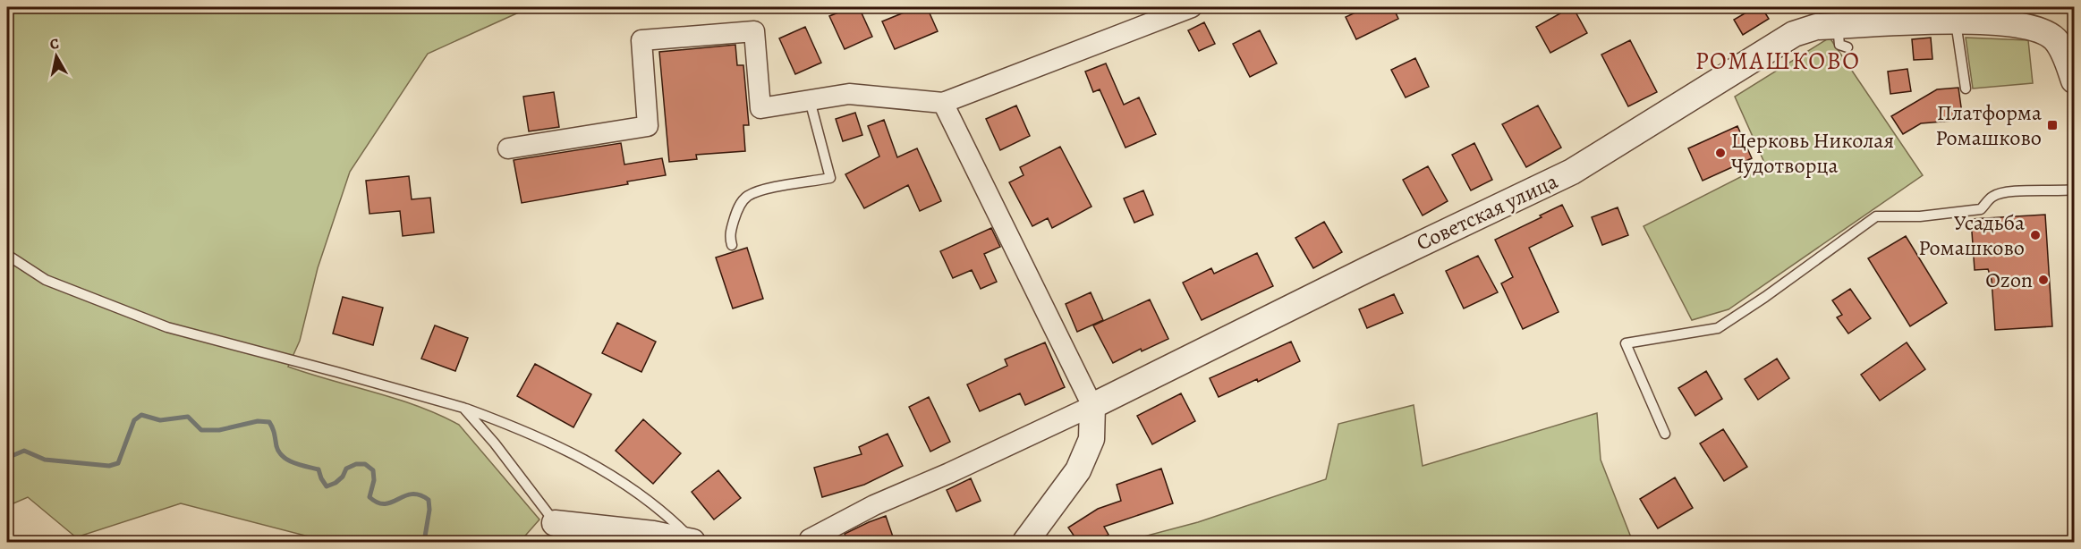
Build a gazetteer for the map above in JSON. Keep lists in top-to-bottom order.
{
  "streets": {
    "street": ["Советская улица"]
  },
  "districts": ["РОМАШКОВО"],
  "places": {
    "transit": ["Платформа Ромашково"],
    "other": ["Церковь Николая Чудотворца", "Усадьба Ромашково", "Ozon"]
  },
  "north": "top"
}
